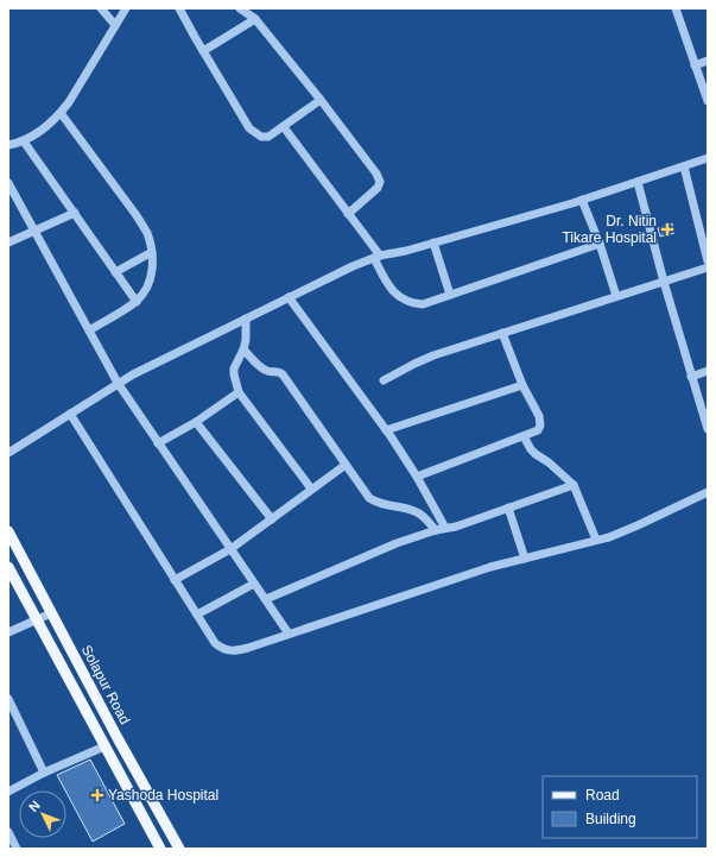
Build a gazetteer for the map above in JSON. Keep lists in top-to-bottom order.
{
  "streets": {
    "main road": ["Solapur Road"]
  },
  "places": {
    "health": ["Dr. Nitin Tikare Hospital", "Yashoda Hospital"]
  },
  "legend": ["Road", "Building"],
  "north": "top left"
}
